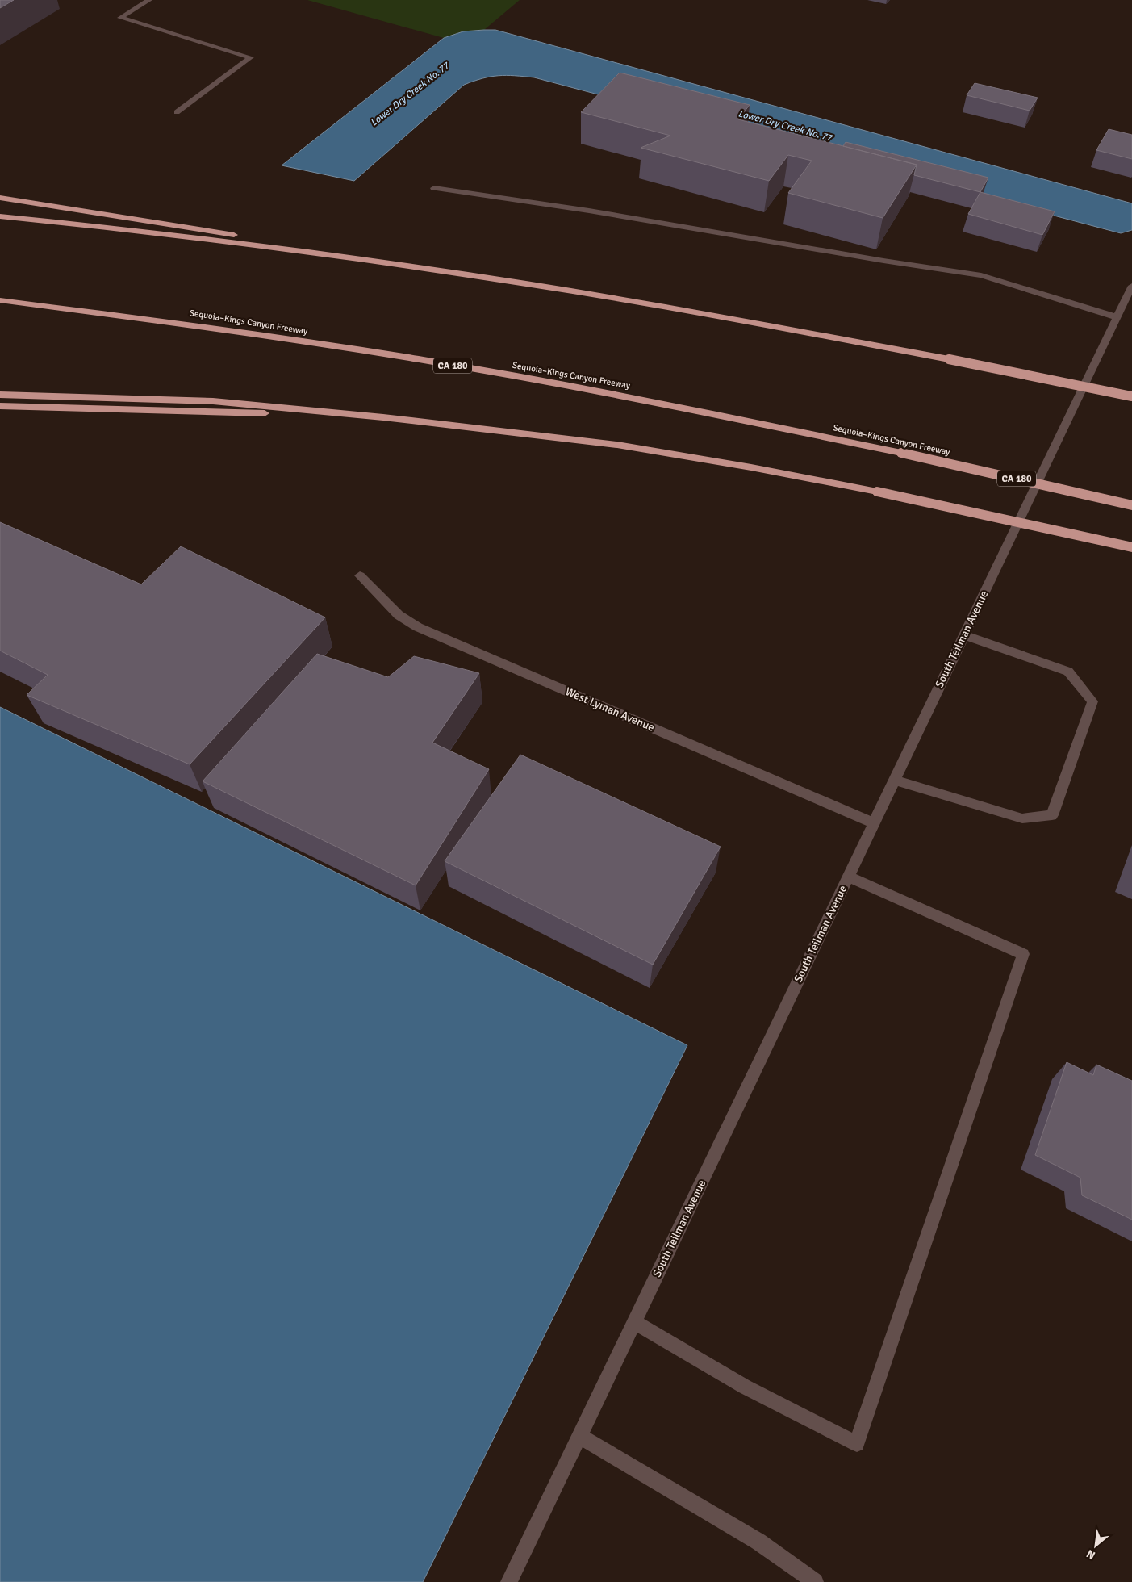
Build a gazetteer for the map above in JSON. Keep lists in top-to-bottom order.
{
  "streets": {
    "highway": ["Sequoia–Kings Canyon Freeway", "CA 180"],
    "street": ["South Teilman Avenue", "West Lyman Avenue"]
  },
  "crossings": [
    ["South Teilman Avenue", "West Lyman Avenue"]
  ],
  "water": ["Lower Dry Creek No. 77"],
  "north": "bottom left"
}
